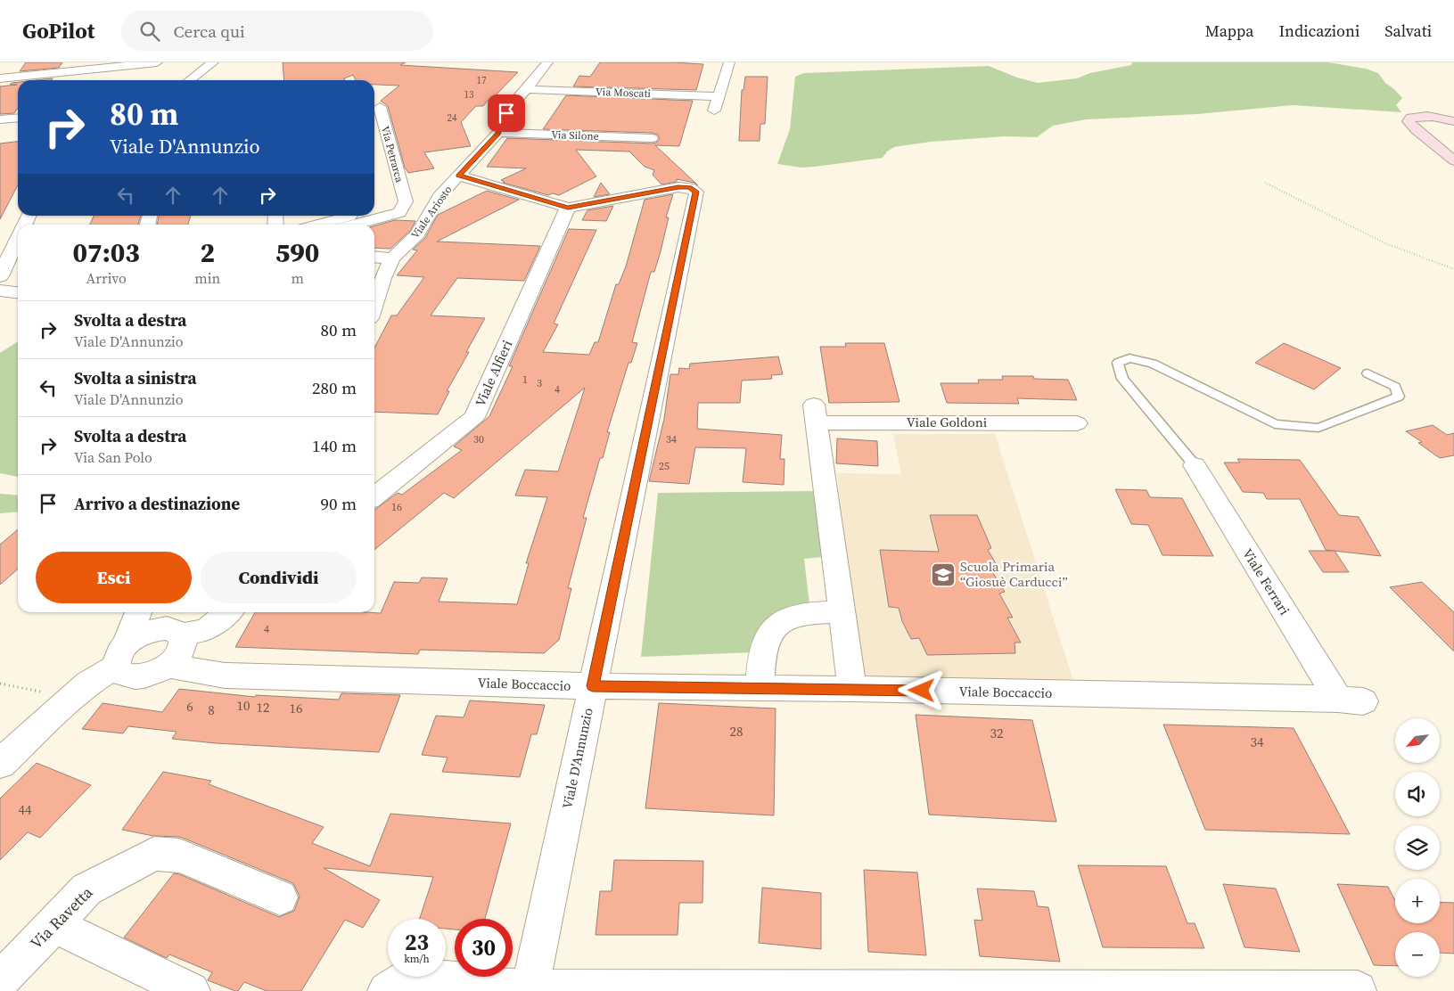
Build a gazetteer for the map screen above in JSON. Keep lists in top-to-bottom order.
{
  "streets": {
    "street": [
      "Via Moscati",
      "Via Silone",
      "Via Petrarca",
      "Viale Ariosto",
      "Viale Alfieri",
      "Viale Goldoni",
      "Viale Ferrari",
      "Viale Boccaccio",
      "Viale D'Annunzio",
      "Via Ravetta"
    ]
  },
  "crossings": [
    ["Via Silone", "Viale Ariosto"],
    ["Viale Ariosto", "Viale D'Annunzio"],
    ["Viale Alfieri", "Viale D'Annunzio"],
    ["Viale Goldoni", "Viale Boccaccio"],
    ["Viale Ferrari", "Viale Boccaccio"],
    ["Viale Boccaccio", "Viale D'Annunzio"]
  ],
  "places": {
    "school or university": ["Scuola Primaria “Giosuè Carducci”"]
  },
  "house_numbers": [
    "17",
    "13",
    "24",
    "1",
    "3",
    "4",
    "30",
    "34",
    "25",
    "16",
    "4",
    "10",
    "6",
    "12",
    "16",
    "8",
    "28",
    "32",
    "34",
    "44"
  ],
  "north": "bottom left",
  "page": {
    "header": "GoPilot",
    "search": "Cerca qui",
    "nav": ["Mappa", "Indicazioni", "Salvati"],
    "turn": ["80 m", "Viale D'Annunzio"],
    "eta": [
      "07:03",
      "Arrivo",
      "2",
      "min",
      "590",
      "m"
    ],
    "list": [
      {
        "name": "Svolta a destra",
        "note": "Viale D'Annunzio",
        "value": "80 m"
      },
      {
        "name": "Svolta a sinistra",
        "note": "Viale D'Annunzio",
        "value": "280 m"
      },
      {
        "name": "Svolta a destra",
        "note": "Via San Polo",
        "value": "140 m"
      },
      {
        "name": "Arrivo a destinazione",
        "value": "90 m"
      }
    ],
    "buttons": ["Esci", "Condividi"],
    "map_buttons": ["+", "−"],
    "speed": "23 km/h",
    "limit": "30"
  }
}
